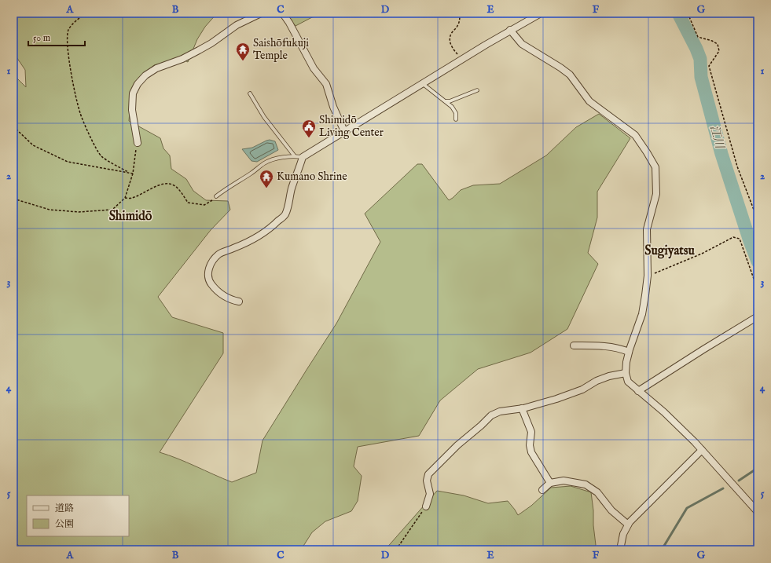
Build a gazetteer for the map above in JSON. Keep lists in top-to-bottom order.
{
  "districts": ["Shimidō", "Sugiyatsu"],
  "water": ["江川"],
  "places": {
    "temple": ["Saishōfukuji Temple", "Kumano Shrine"],
    "public building": ["Shimidō Living Center"]
  },
  "legend": ["道路", "公園"],
  "scale_bar": "50 m",
  "grid": {
    "columns": [
      "A",
      "B",
      "C",
      "D",
      "E",
      "F",
      "G"
    ],
    "rows": [
      "1",
      "2",
      "3",
      "4",
      "5"
    ]
  }
}
